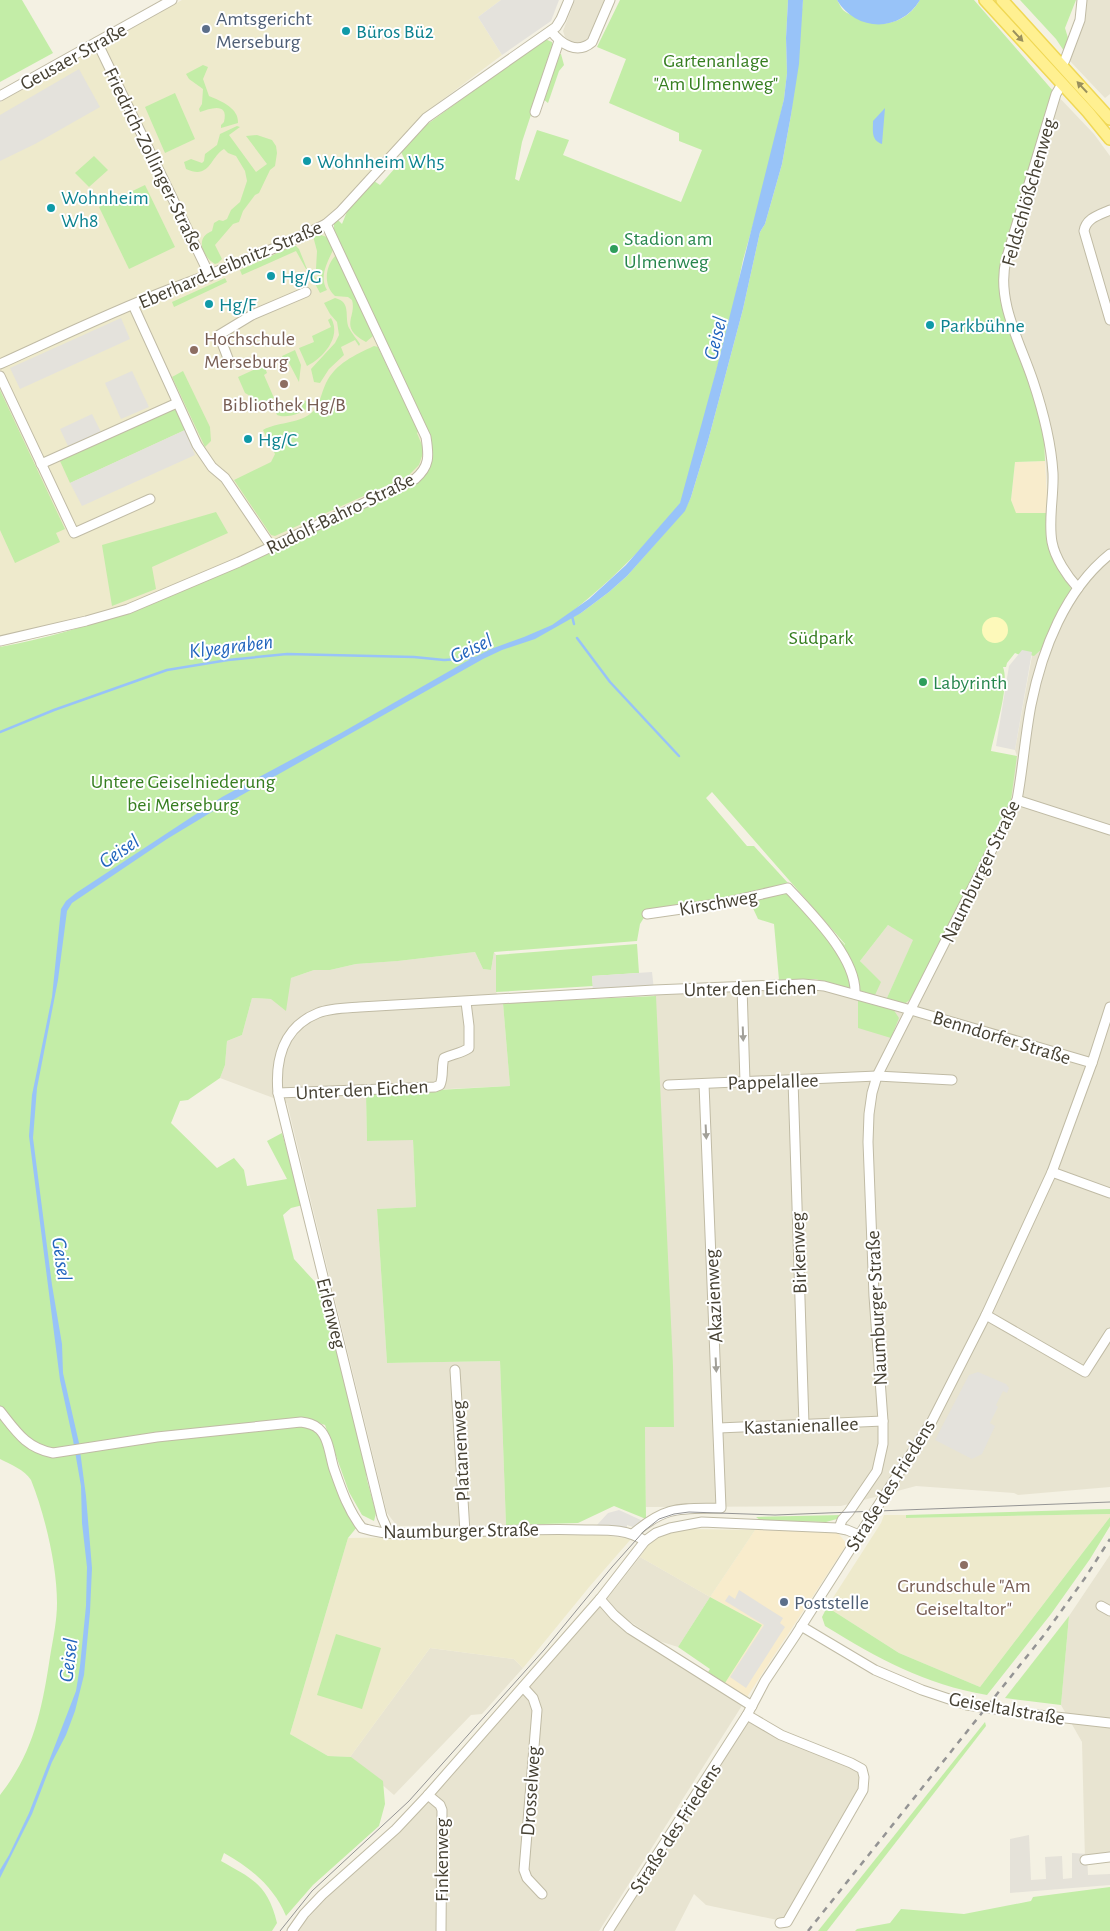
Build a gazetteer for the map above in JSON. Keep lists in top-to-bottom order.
{
  "streets": {
    "street": [
      "Geusaer Straße",
      "Friedrich-Zollinger-Straße",
      "Feldschlößchenweg",
      "Eberhard-Leibnitz-Straße",
      "Rudolf-Bahro-Straße",
      "Naumburger Straße",
      "Kirschweg",
      "Unter den Eichen",
      "Benndorfer Straße",
      "Pappelallee",
      "Birkenweg",
      "Akazienweg",
      "Erlenweg",
      "Kastanienallee",
      "Platanenweg",
      "Straße des Friedens",
      "Geiseltalstraße",
      "Drosselweg",
      "Finkenweg"
    ]
  },
  "crossings": [
    ["Geusaer Straße", "Friedrich-Zollinger-Straße"],
    ["Friedrich-Zollinger-Straße", "Eberhard-Leibnitz-Straße"],
    ["Feldschlößchenweg", "Naumburger Straße"],
    ["Eberhard-Leibnitz-Straße", "Rudolf-Bahro-Straße"],
    ["Naumburger Straße", "Unter den Eichen"],
    ["Naumburger Straße", "Benndorfer Straße"],
    ["Naumburger Straße", "Pappelallee"],
    ["Naumburger Straße", "Akazienweg"],
    ["Naumburger Straße", "Erlenweg"],
    ["Naumburger Straße", "Kastanienallee"],
    ["Naumburger Straße", "Platanenweg"],
    ["Kirschweg", "Unter den Eichen"],
    ["Unter den Eichen", "Benndorfer Straße"],
    ["Unter den Eichen", "Erlenweg"],
    ["Benndorfer Straße", "Straße des Friedens"],
    ["Pappelallee", "Birkenweg"],
    ["Pappelallee", "Akazienweg"],
    ["Birkenweg", "Kastanienallee"],
    ["Akazienweg", "Kastanienallee"],
    ["Straße des Friedens", "Geiseltalstraße"]
  ],
  "one_way": ["Akazienweg"],
  "water": ["Geisel", "Klyegraben"],
  "parks": ["Gartenanlage \"Am Ulmenweg\"", "Südpark", "Untere Geiselniederung bei Merseburg"],
  "places": [
    "Amtsgericht Merseburg",
    "Büros Bü2",
    "Wohnheim Wh5",
    "Wohnheim Wh8",
    "Stadion am Ulmenweg",
    "Hg/G",
    "Hg/F",
    "Parkbühne",
    "Hochschule Merseburg",
    "Bibliothek Hg/B",
    "Hg/C",
    "Labyrinth",
    "Grundschule \"Am Geiseltaltor\"",
    "Poststelle"
  ]
}
